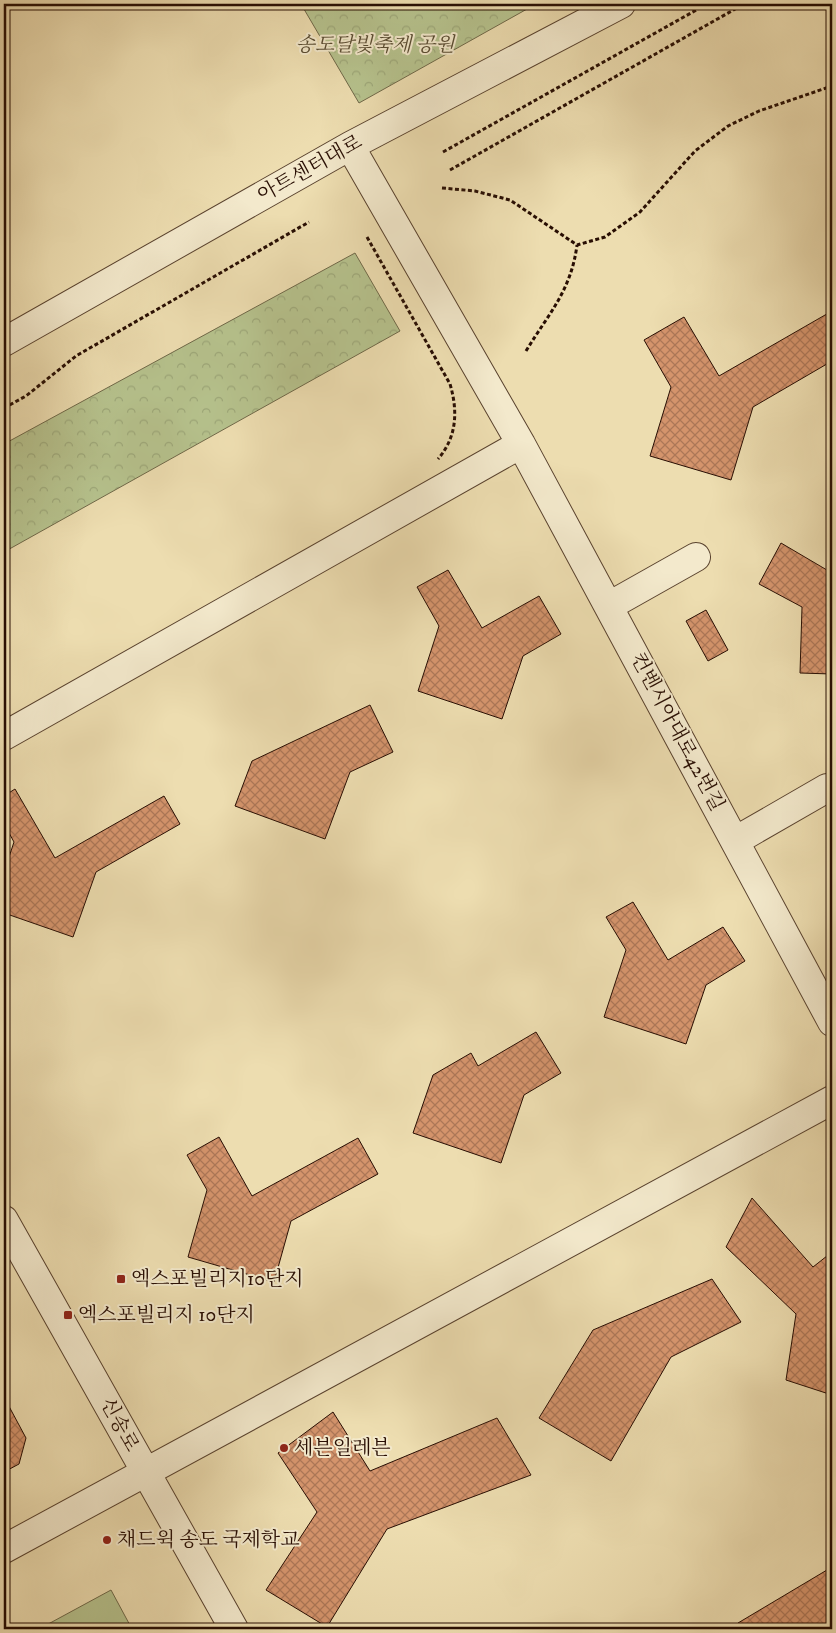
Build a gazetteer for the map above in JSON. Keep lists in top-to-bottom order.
{
  "streets": {
    "street": ["아트센터대로", "컨벤시아대로42번길", "신송로"]
  },
  "crossings": [
    ["아트센터대로", "컨벤시아대로42번길"]
  ],
  "parks": ["송도달빛축제 공원"],
  "places": {
    "transit": ["엑스포빌리지10단지", "엑스포빌리지 10단지"],
    "other": ["세븐일레븐", "채드윅 송도 국제학교"]
  }
}
